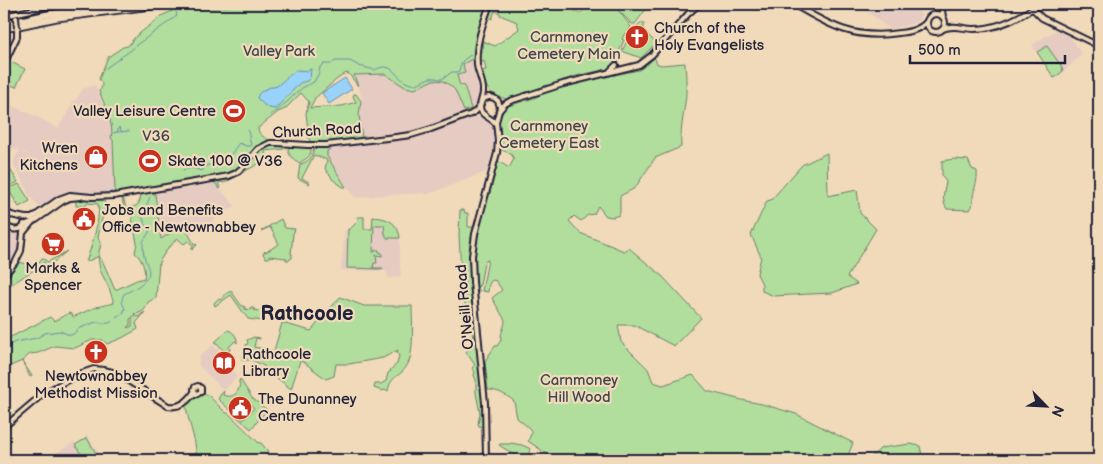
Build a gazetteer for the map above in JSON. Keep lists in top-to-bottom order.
{
  "streets": {
    "street": ["Church Road", "O'Neill Road"]
  },
  "crossings": [
    ["Church Road", "O'Neill Road"]
  ],
  "districts": ["Rathcoole"],
  "parks": [
    "Carnmoney Cemetery Main",
    "Valley Park",
    "Carnmoney Cemetery East",
    "V36",
    "Carnmoney Hill Wood"
  ],
  "places": {
    "church": ["Church of the Holy Evangelists", "Newtownabbey Methodist Mission"],
    "sports": ["Valley Leisure Centre", "Skate 100 @ V36"],
    "shop": ["Wren Kitchens"],
    "public building": ["Jobs and Benefits Office - Newtownabbey", "The Dunanney Centre"],
    "supermarket": ["Marks & Spencer"],
    "library": ["Rathcoole Library"]
  },
  "scale_bar": "500 m",
  "north": "bottom right"
}
